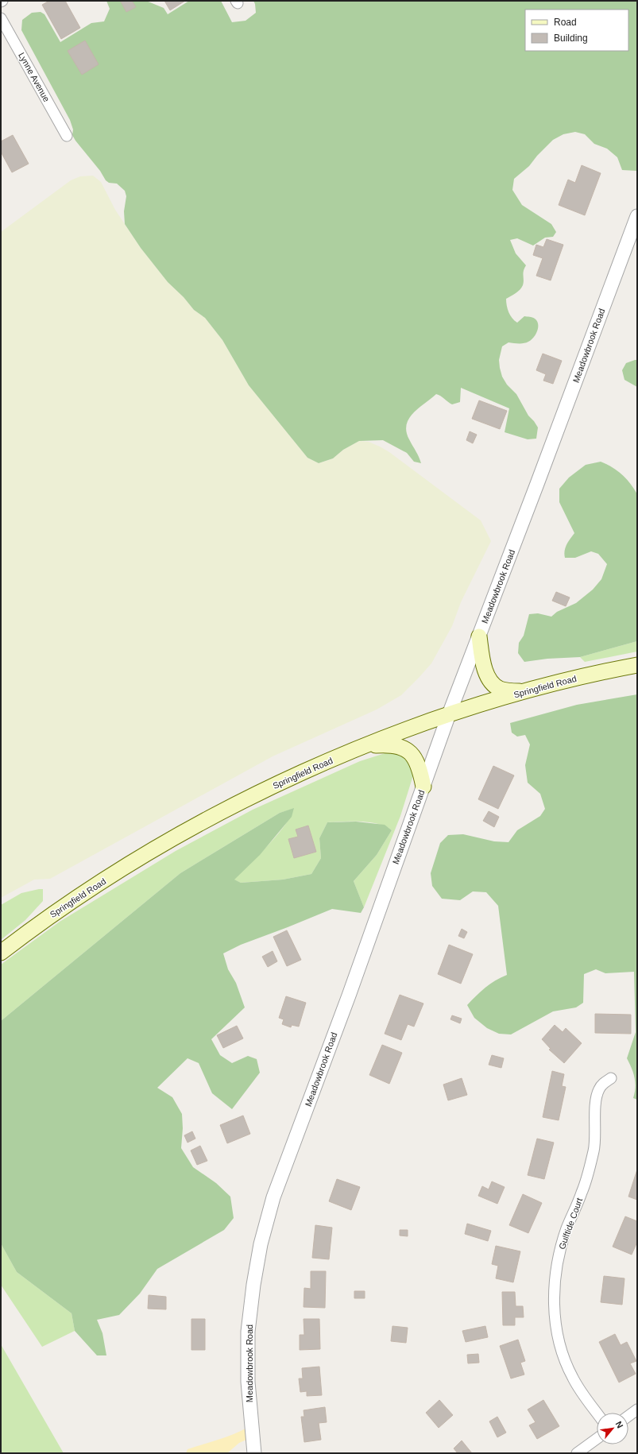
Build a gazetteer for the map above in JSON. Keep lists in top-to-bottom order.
{
  "streets": {
    "main road": ["Springfield Road"],
    "street": ["Lynne Avenue", "Meadowbrook Road", "Gulftide Court"]
  },
  "crossings": [
    ["Meadowbrook Road", "Springfield Road"]
  ],
  "legend": ["Road", "Building"],
  "north": "top right"
}
